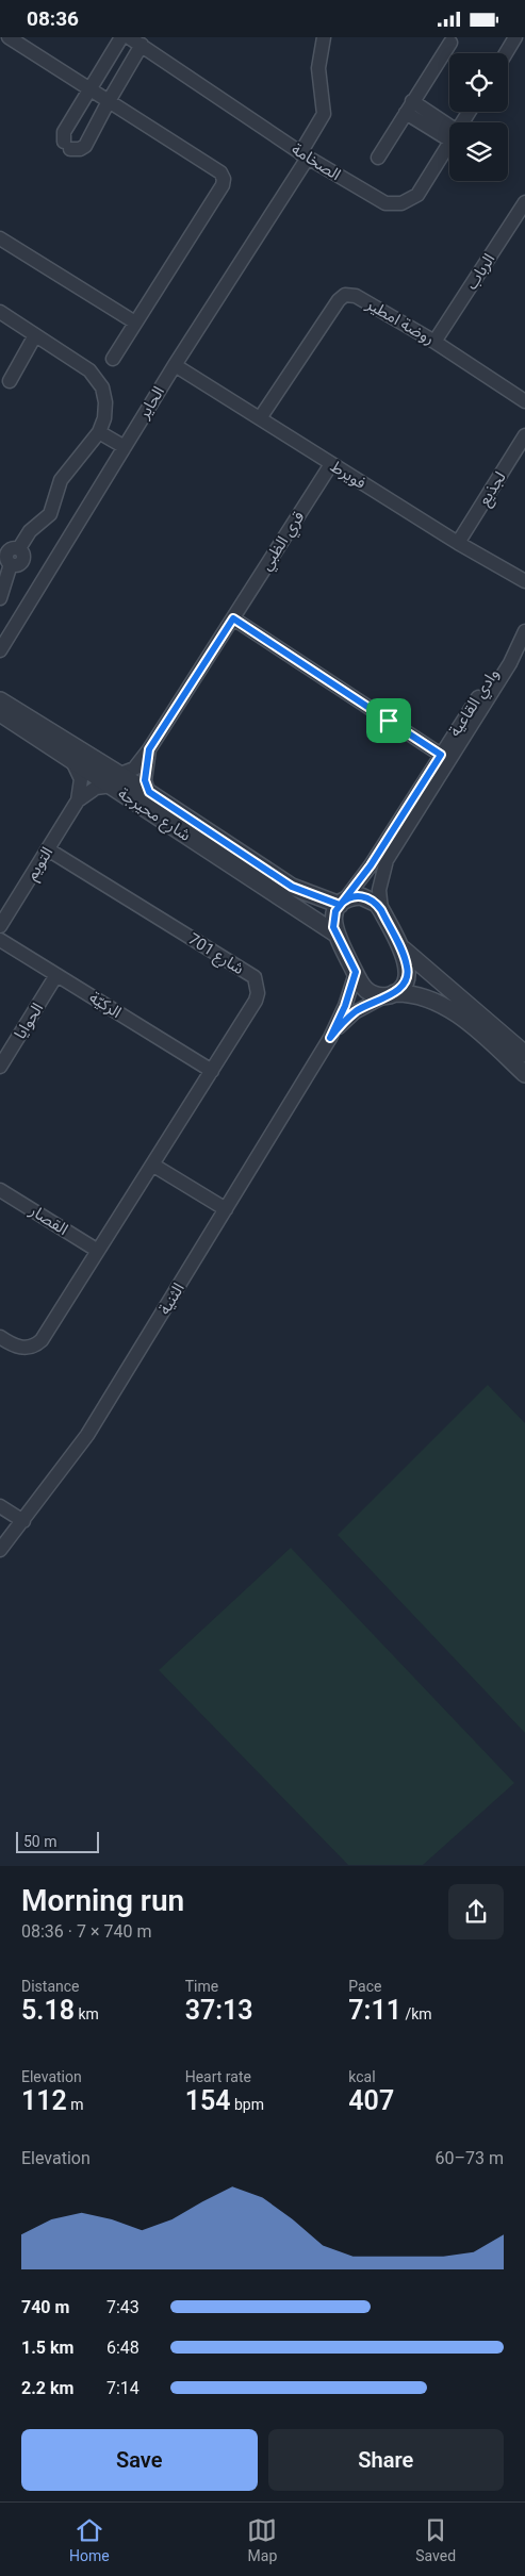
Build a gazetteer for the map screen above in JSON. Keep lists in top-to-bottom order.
{
  "streets": {
    "street": [
      "الصخامة",
      "الرباب",
      "روضة امطير",
      "الحاير",
      "فويرط",
      "لجذيع",
      "قري الظبي",
      "وادي القاعية",
      "شارع محيرجة",
      "التويم",
      "شارع 701",
      "الركيّة",
      "الحوايا",
      "القصار",
      "الثنية"
    ]
  },
  "crossings": [
    ["الصخامة", "الحاير"],
    ["الرباب", "روضة امطير"],
    ["روضة امطير", "فويرط"],
    ["الحاير", "فويرط"],
    ["فويرط", "لجذيع"],
    ["فويرط", "قري الظبي"],
    ["قري الظبي", "شارع محيرجة"],
    ["قري الظبي", "التويم"],
    ["وادي القاعية", "شارع محيرجة"],
    ["شارع محيرجة", "التويم"],
    ["التويم", "شارع 701"],
    ["شارع 701", "الركيّة"],
    ["شارع 701", "القصار"],
    ["الركيّة", "الحوايا"]
  ],
  "scale_bar": "50 m",
  "page": {
    "status": "08:36",
    "scale": "50 m",
    "heading": ["Morning run", "08:36 · 7 × 740 m"],
    "stats": [
      ["Distance", "5.18 km"],
      ["Time", "37:13"],
      ["Pace", "7:11 /km"],
      ["Elevation", "112 m"],
      ["Heart rate", "154 bpm"],
      ["kcal", "407"]
    ],
    "chart": ["Elevation", "60–73 m"],
    "list": [
      {
        "name": "740 m",
        "note": "7:43"
      },
      {
        "name": "1.5 km",
        "note": "6:48"
      },
      {
        "name": "2.2 km",
        "note": "7:14"
      }
    ],
    "buttons": ["Save", "Share"],
    "tabs": ["Home", "Map", "Saved"]
  }
}
